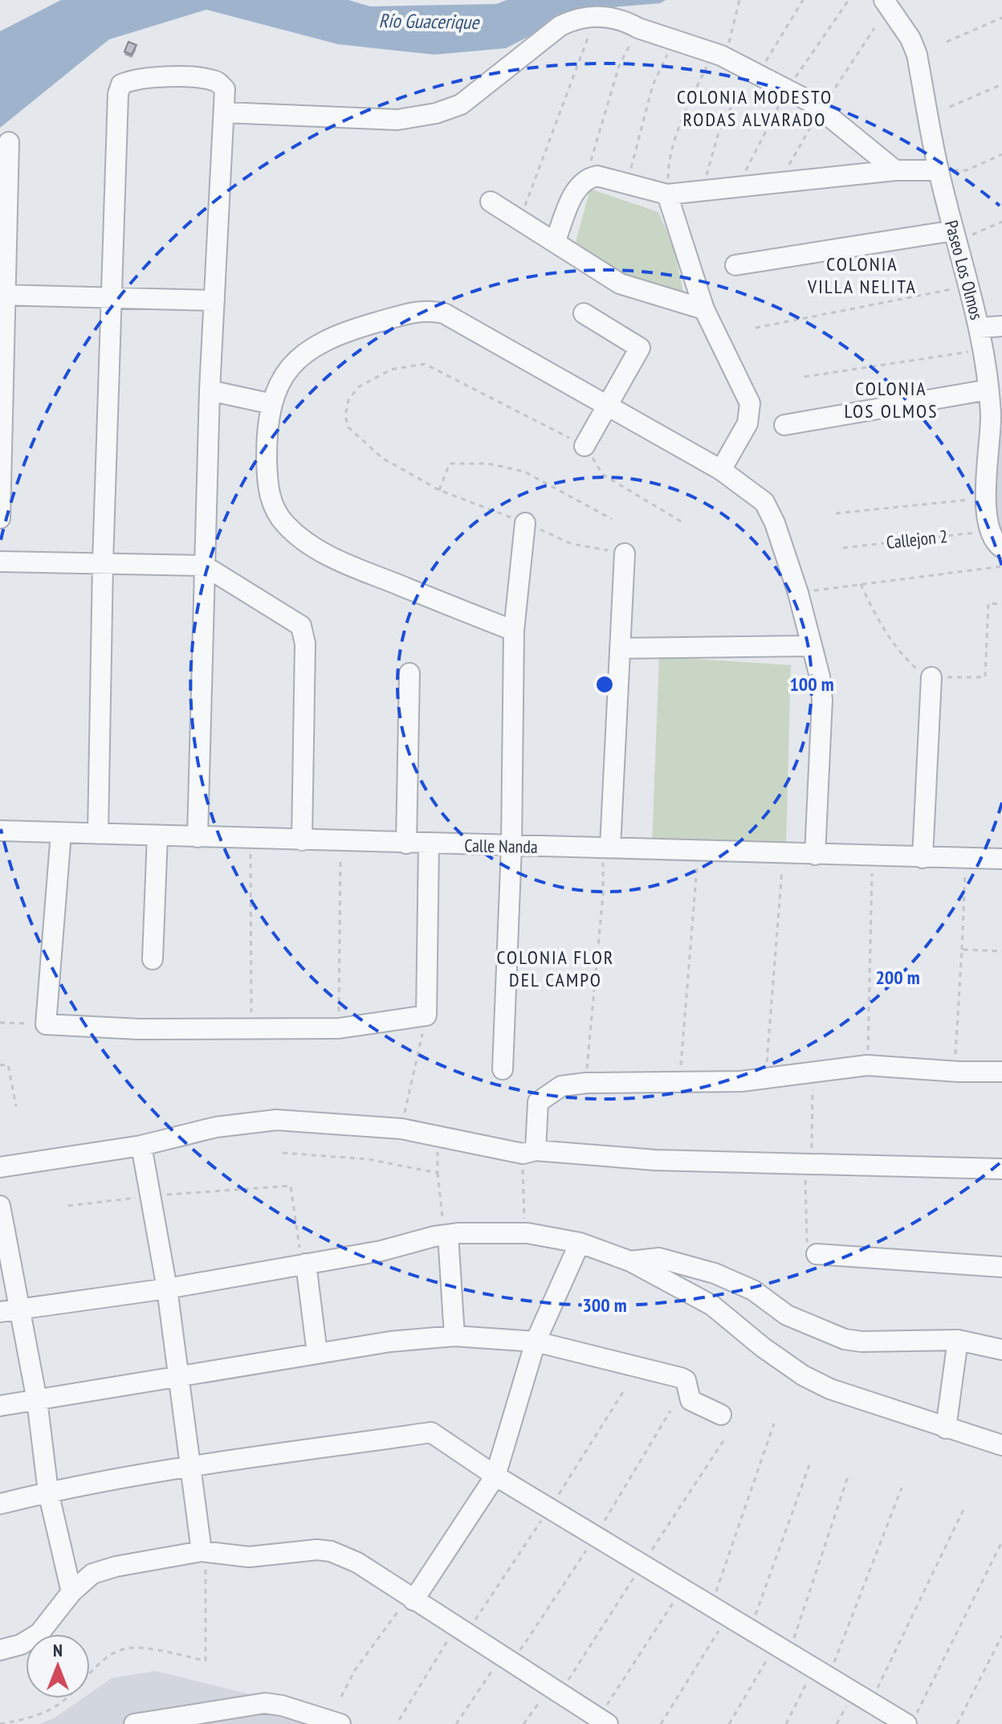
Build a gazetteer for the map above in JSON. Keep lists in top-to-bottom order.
{
  "streets": {
    "street": ["Paseo Los Olmos", "Calle Nanda"],
    "path": ["Callejon 2"]
  },
  "crossings": [
    ["Paseo Los Olmos", "Callejon 2"]
  ],
  "districts": [
    "COLONIA MODESTO RODAS ALVARADO",
    "COLONIA VILLA NELITA",
    "COLONIA LOS OLMOS",
    "COLONIA FLOR DEL CAMPO"
  ],
  "water": ["Río Guacerique"],
  "north": "top",
  "rings": ["100 m", "200 m", "300 m"]
}
